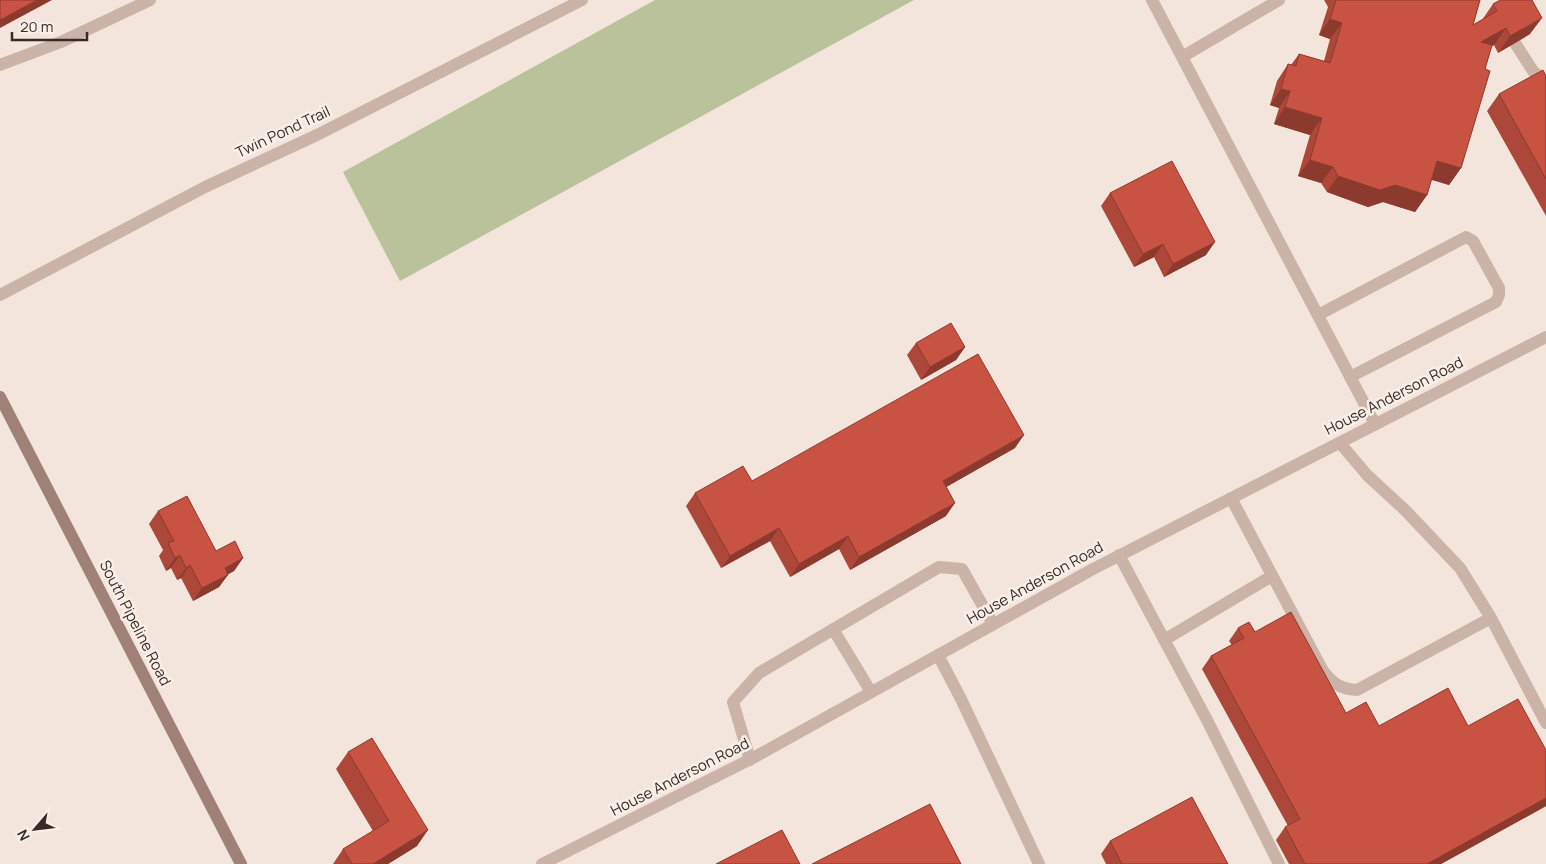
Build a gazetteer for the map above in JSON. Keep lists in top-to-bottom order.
{
  "streets": {
    "street": ["Twin Pond Trail", "House Anderson Road", "South Pipeline Road"]
  },
  "scale_bar": "20 m",
  "north": "bottom left"
}
